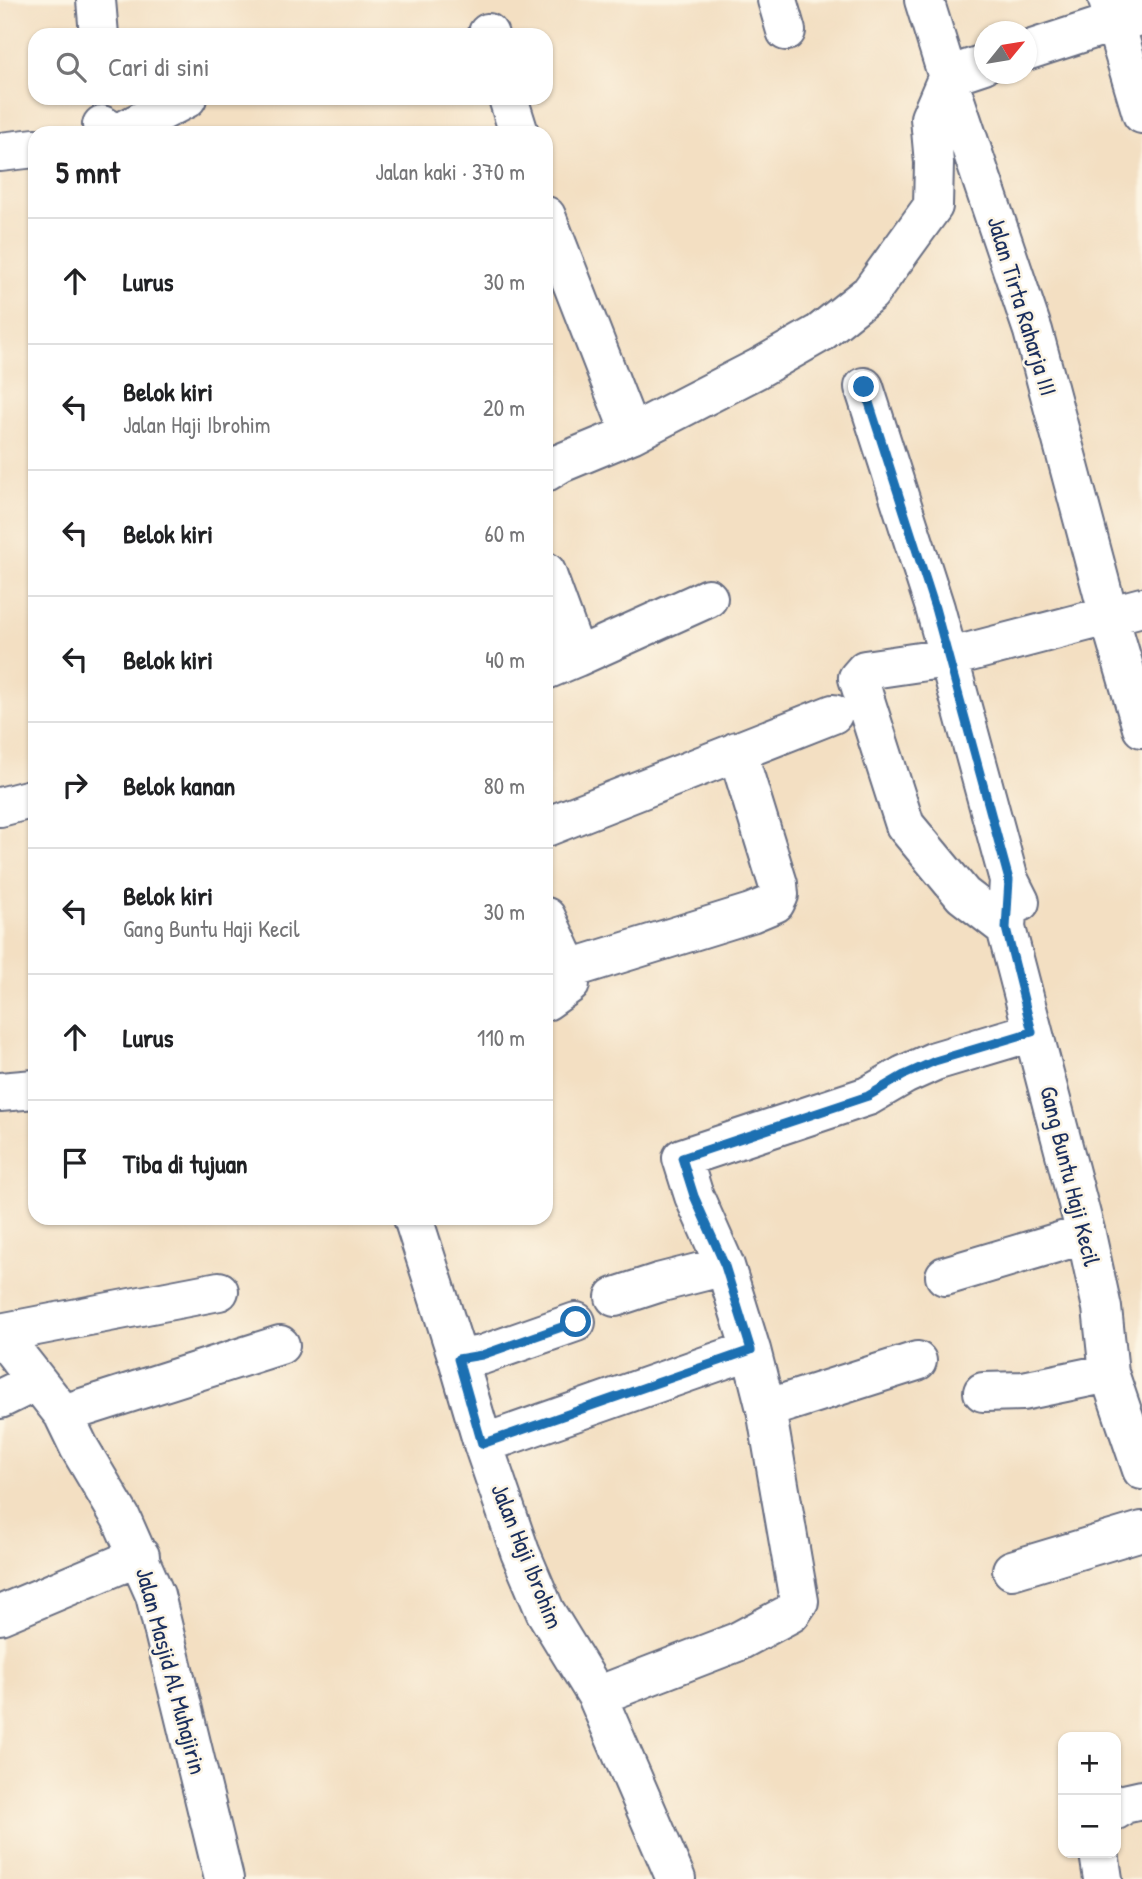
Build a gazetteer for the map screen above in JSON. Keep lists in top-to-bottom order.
{
  "streets": {
    "street": [
      "Jalan Tirta Raharja III",
      "Gang Buntu Haji Kecil",
      "Jalan Haji Ibrohim",
      "Jalan Masjid Al Muhajirin"
    ]
  },
  "north": "top right",
  "page": {
    "search": "Cari di sini",
    "heading": ["5 mnt", "Jalan kaki · 370 m"],
    "list": [
      ["Lurus", "30 m"],
      ["Belok kiri", "Jalan Haji Ibrohim", "20 m"],
      ["Belok kiri", "60 m"],
      ["Belok kiri", "40 m"],
      ["Belok kanan", "80 m"],
      ["Belok kiri", "Gang Buntu Haji Kecil", "30 m"],
      ["Lurus", "110 m"],
      "Tiba di tujuan"
    ],
    "map_buttons": ["+", "−"]
  }
}
